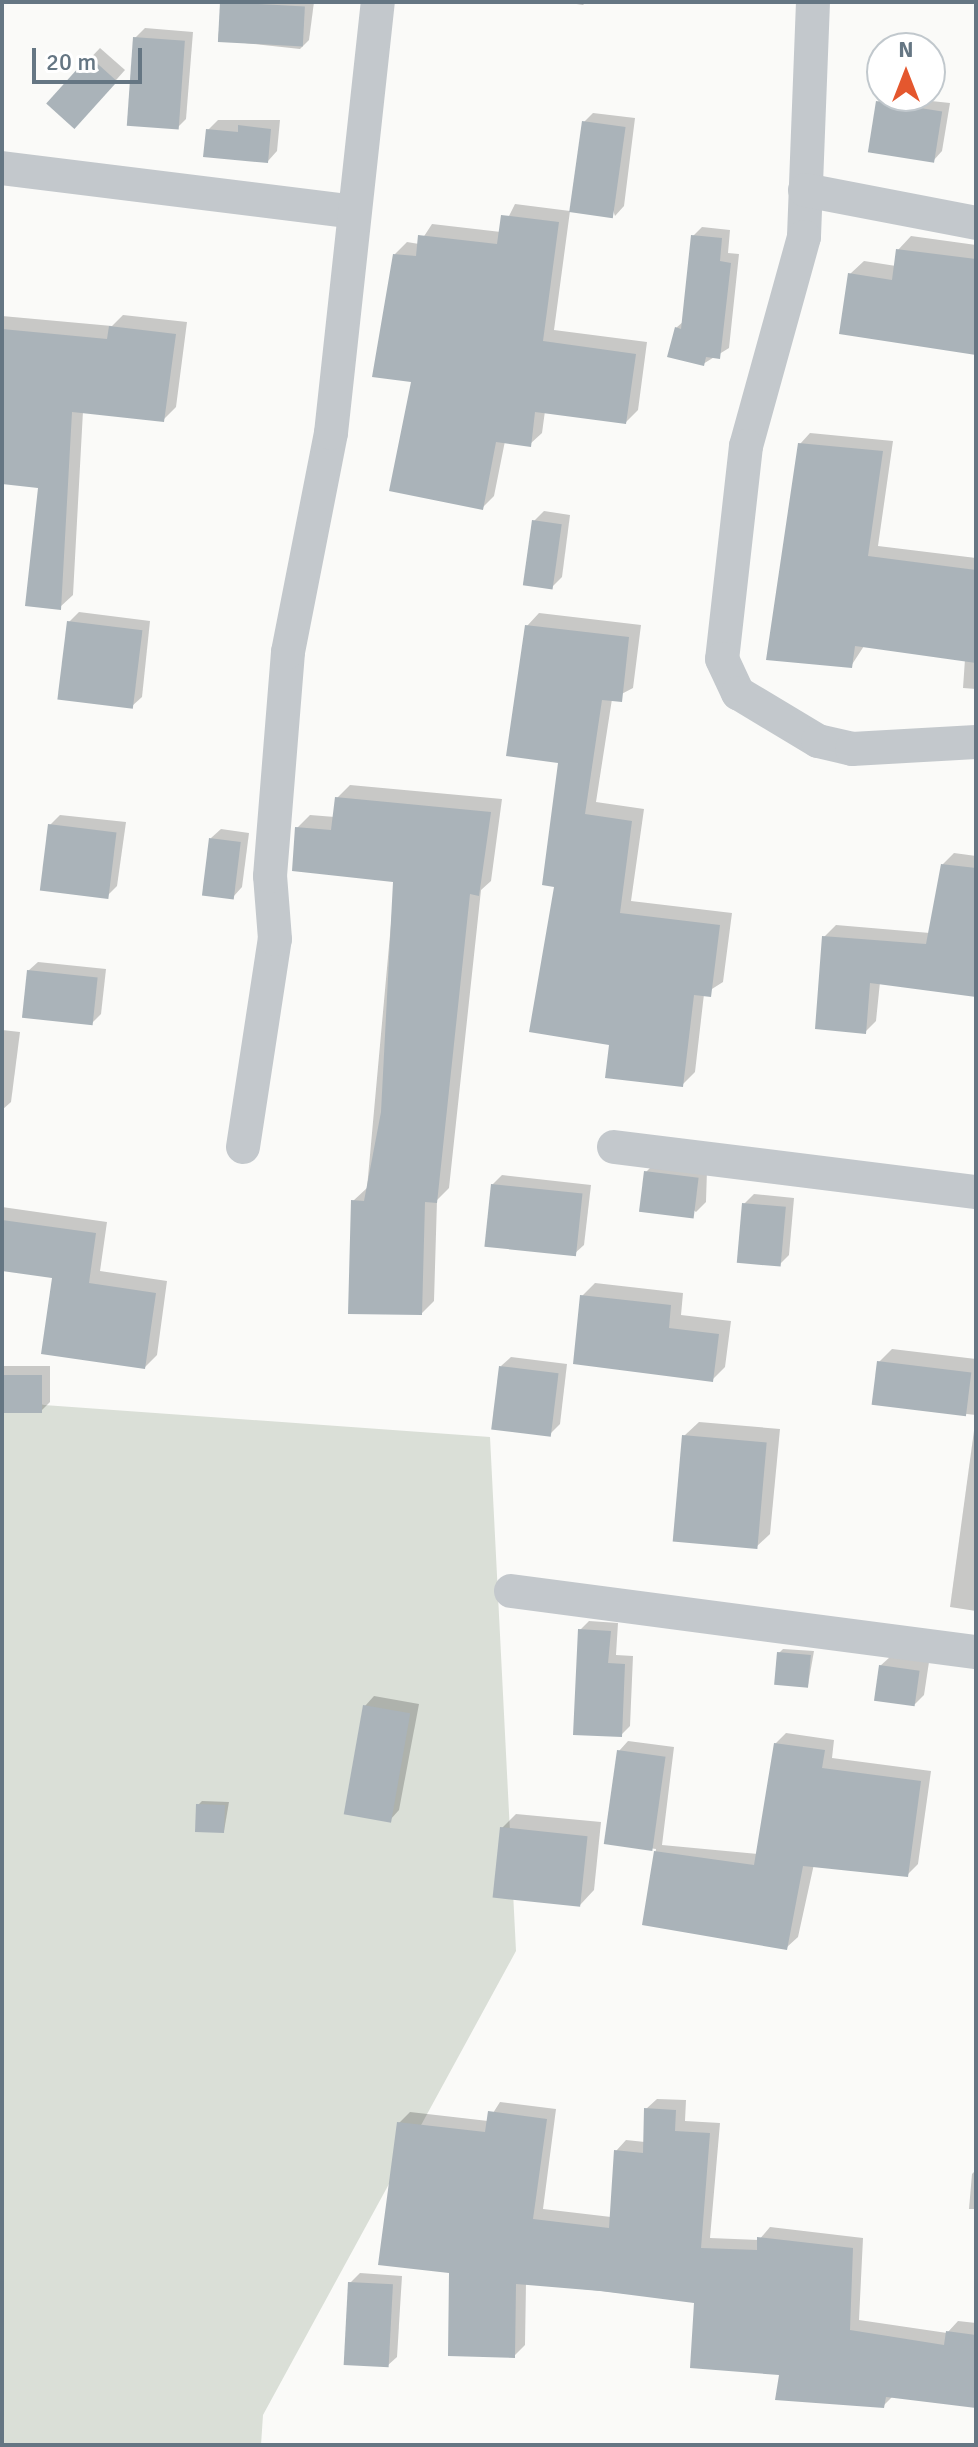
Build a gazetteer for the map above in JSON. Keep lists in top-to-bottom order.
{
  "scale_bar": "20 m",
  "north": "top"
}
